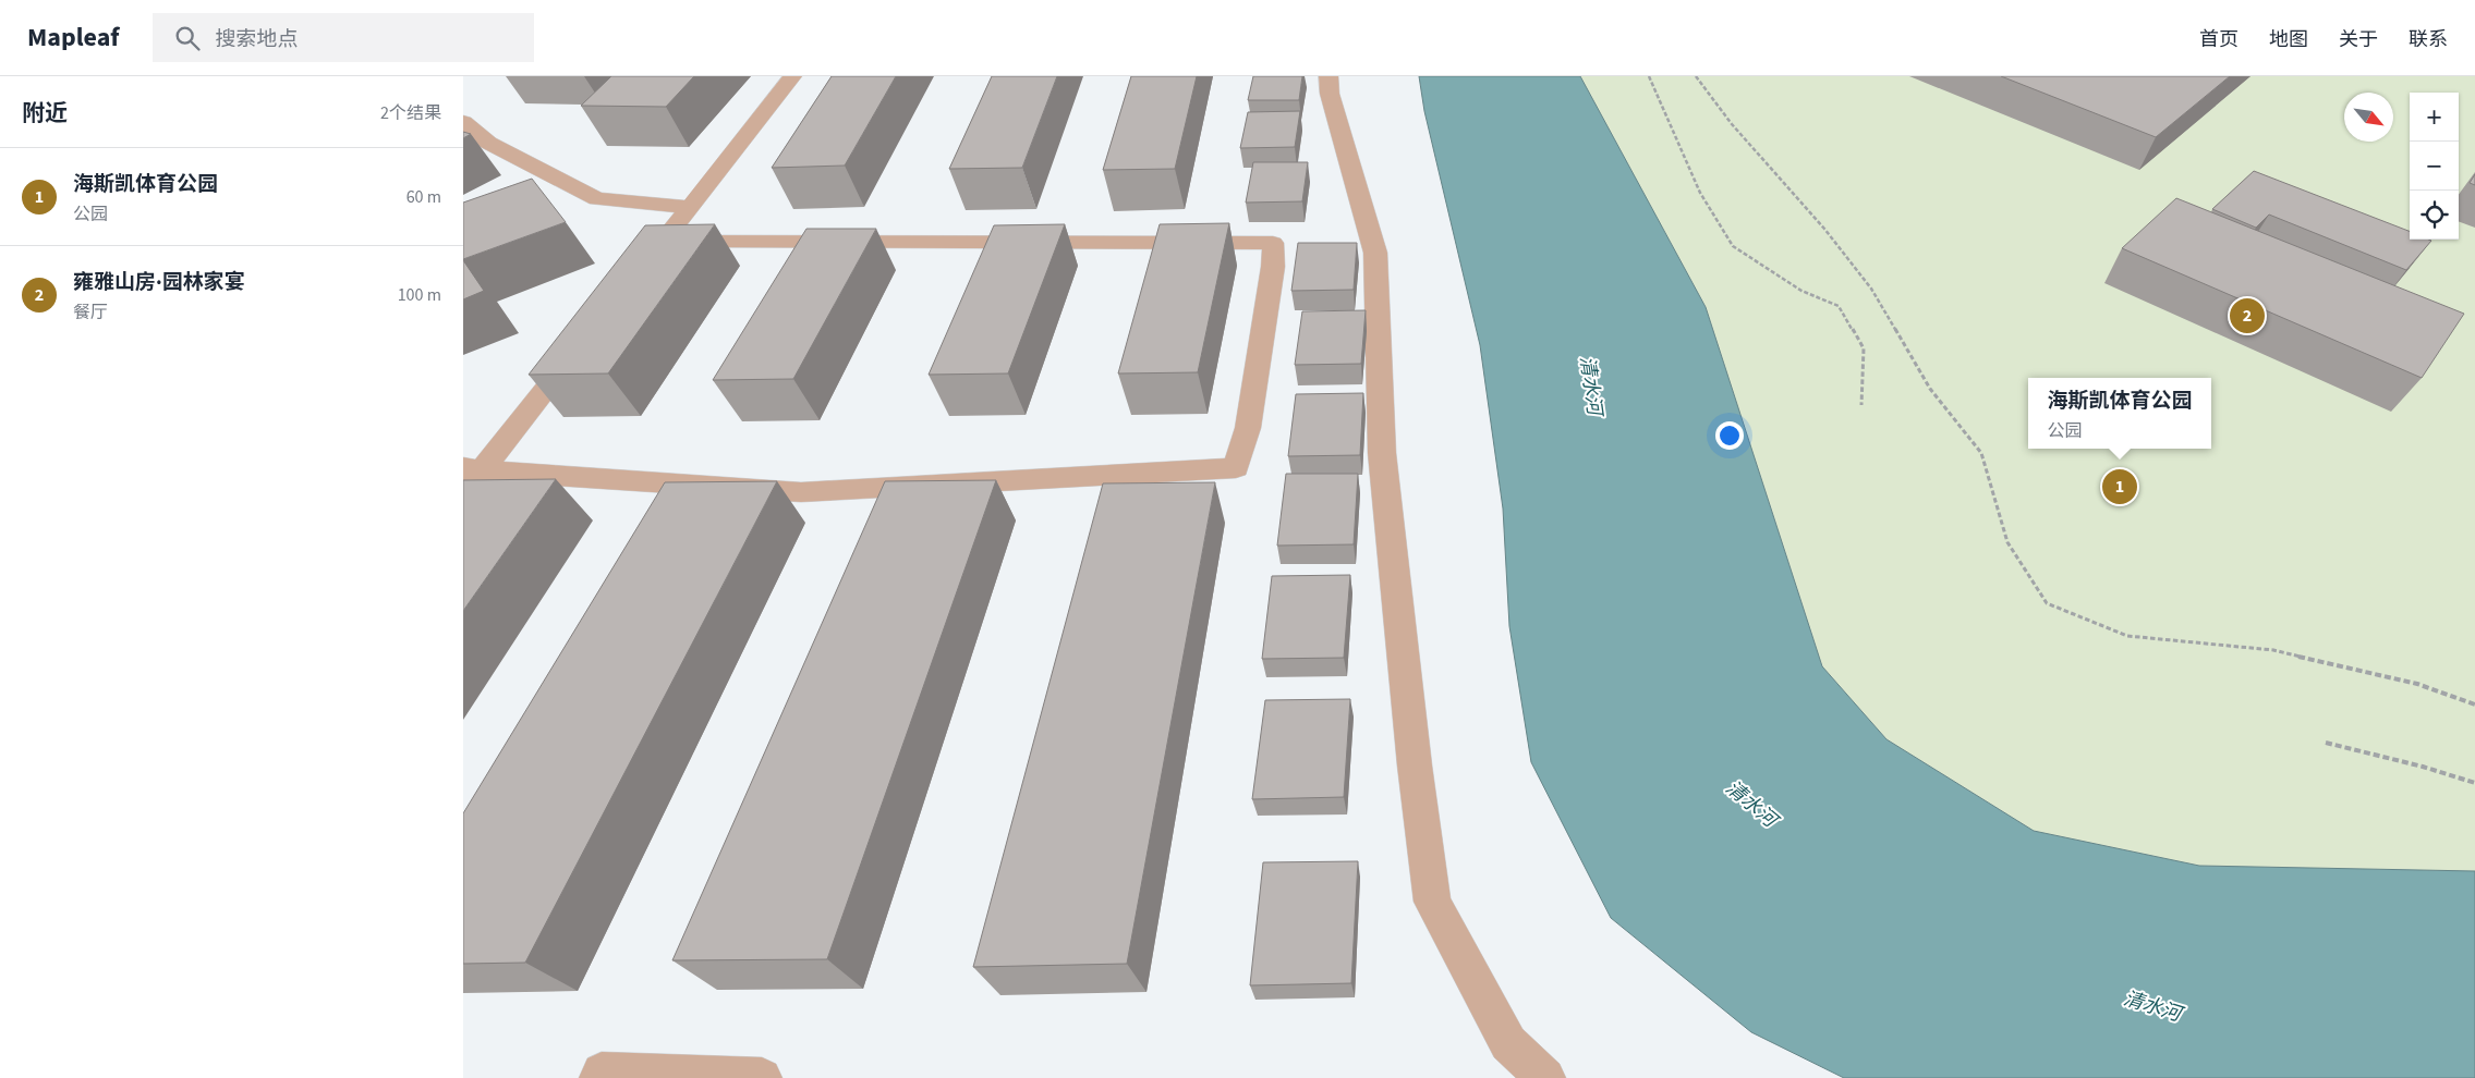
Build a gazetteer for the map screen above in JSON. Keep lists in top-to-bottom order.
{
  "water": ["清水河"],
  "north": "bottom right",
  "page": {
    "header": "Mapleaf",
    "search": "搜索地点",
    "nav": [
      "首页",
      "地图",
      "关于",
      "联系"
    ],
    "heading": ["附近", "2个结果"],
    "map_buttons": ["+", "−"],
    "list": [
      {
        "mark": "1",
        "name": "海斯凯体育公园",
        "note": "公园",
        "value": "60 m"
      },
      {
        "mark": "2",
        "name": "雍雅山房·园林家宴",
        "note": "餐厅",
        "value": "100 m"
      }
    ],
    "pins": ["2", "1"],
    "popup": ["海斯凯体育公园", "公园"]
  }
}
